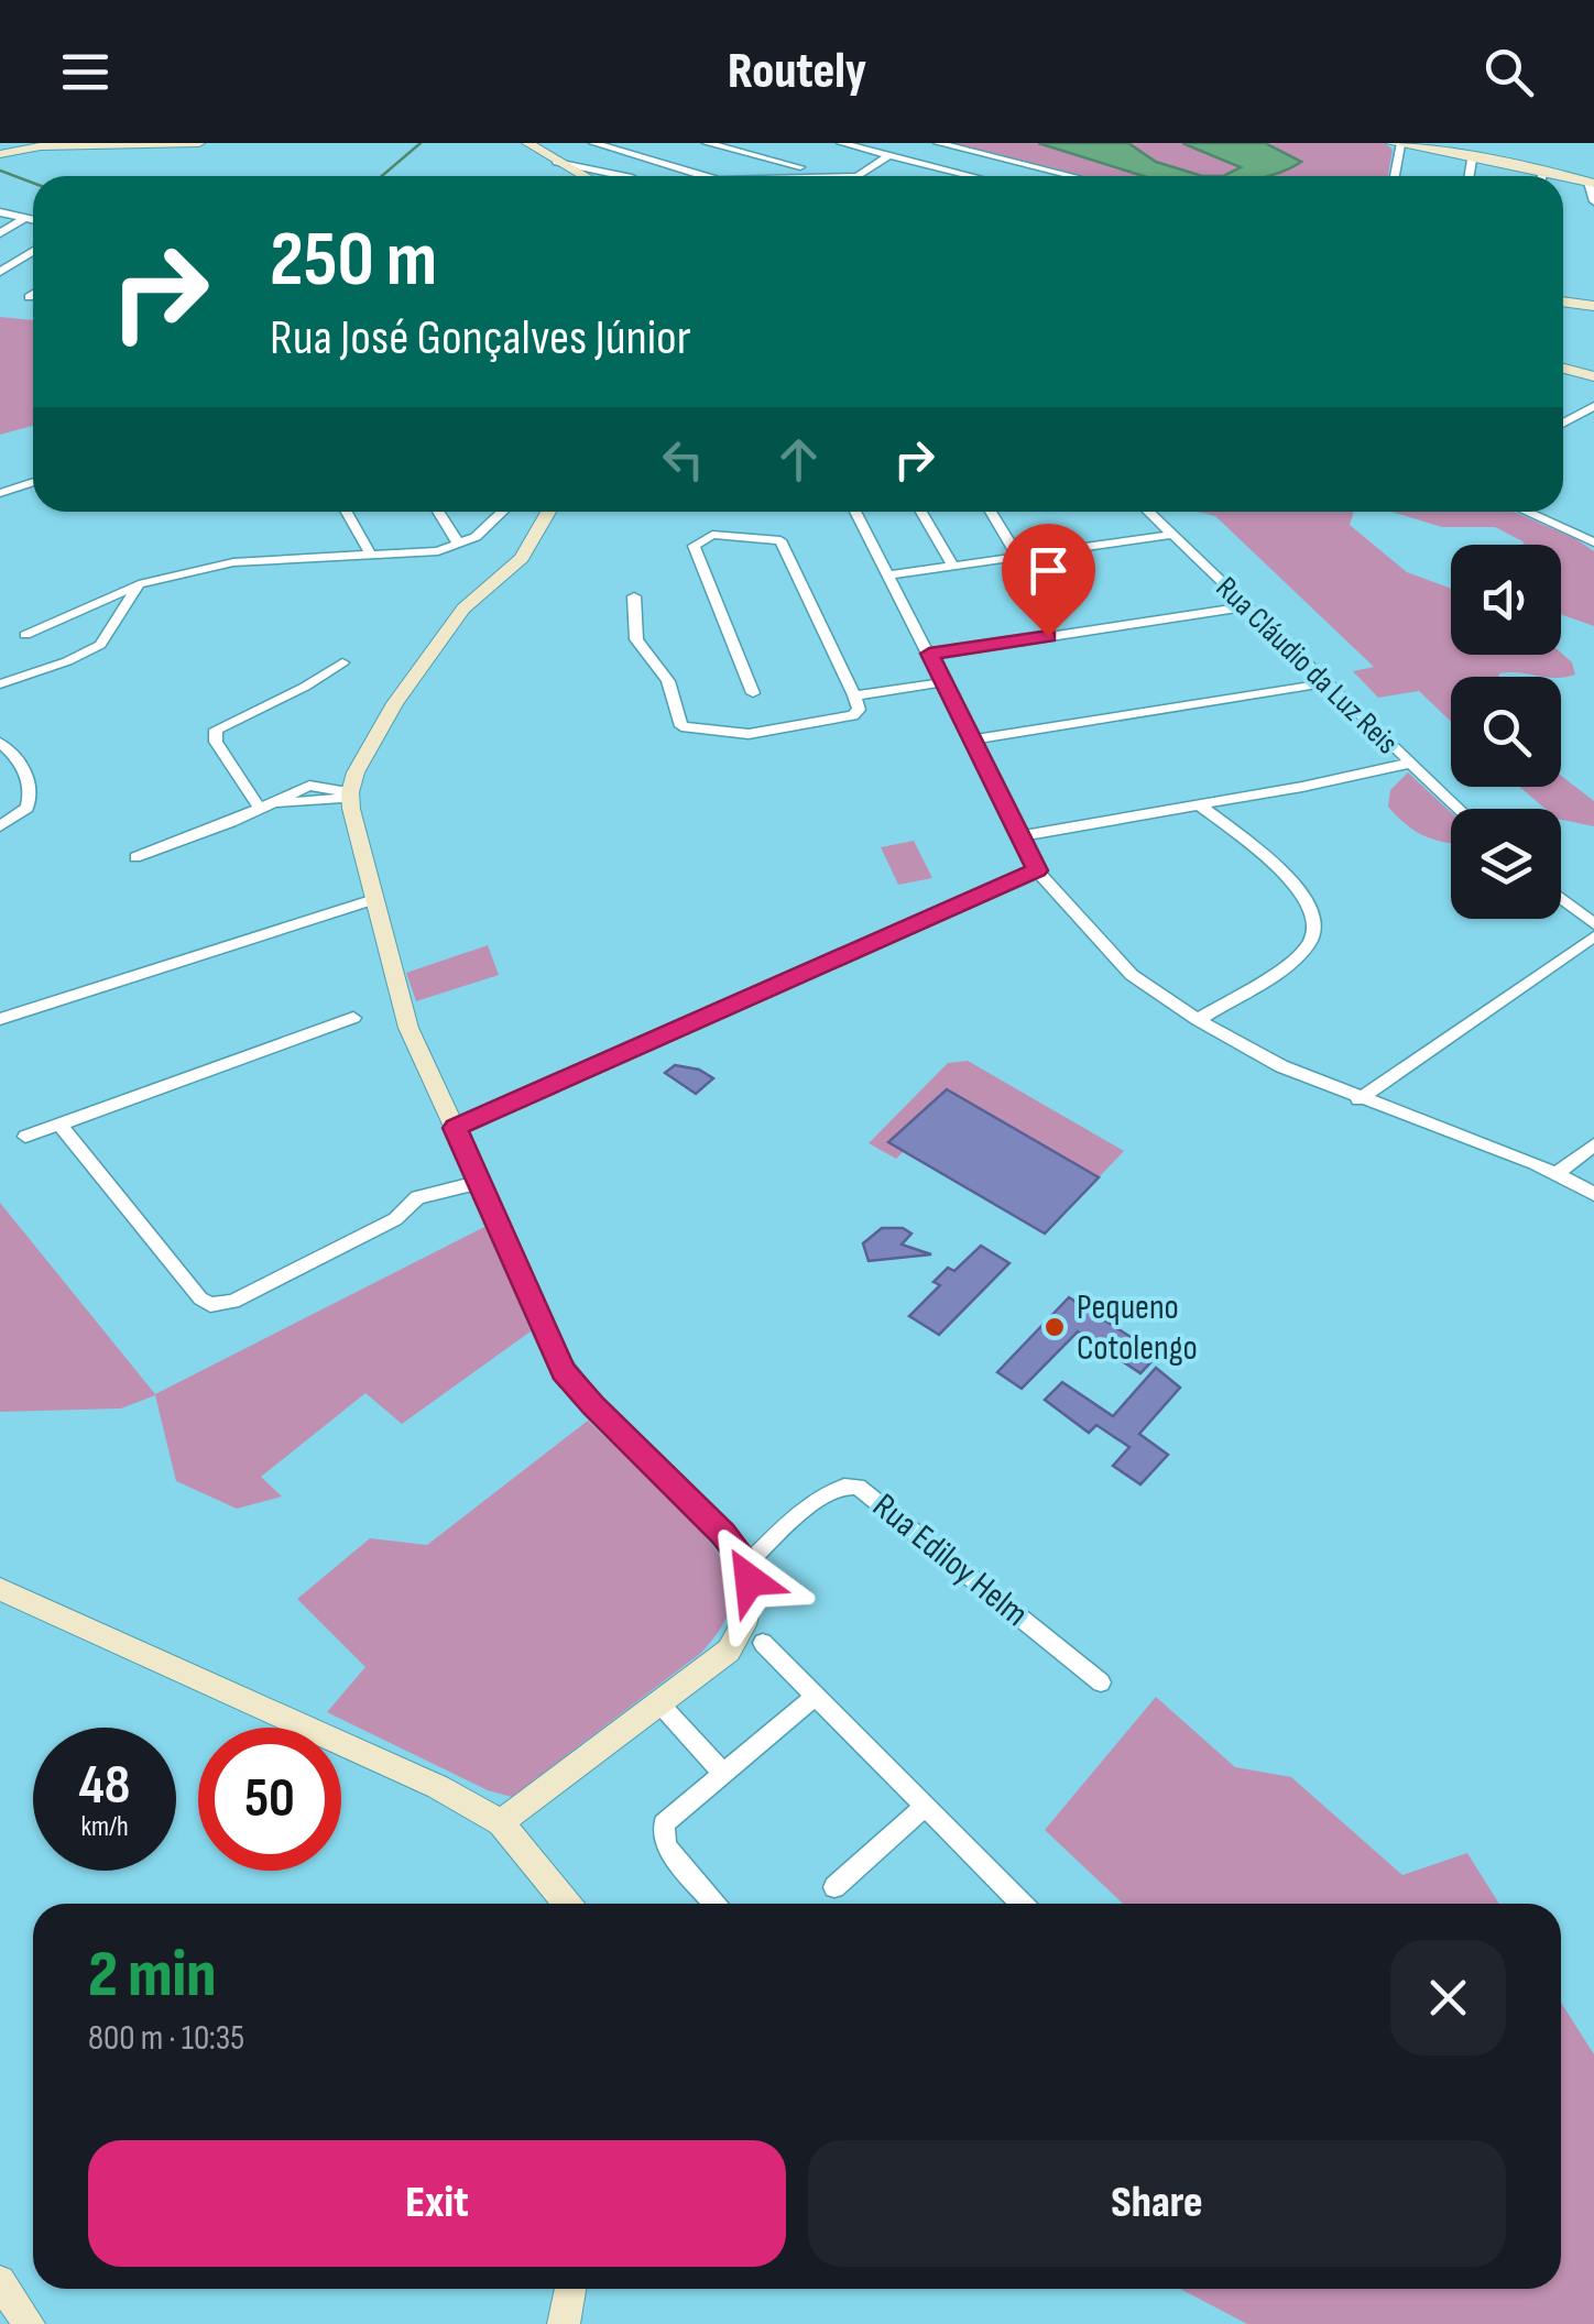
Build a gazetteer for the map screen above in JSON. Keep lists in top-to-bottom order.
{
  "streets": {
    "street": ["Rua Cláudio da Luz Reis", "Rua Ediloy Helm"]
  },
  "places": ["Pequeno Cotolengo"],
  "page": {
    "header": "Routely",
    "turn": ["250 m", "Rua José Gonçalves Júnior"],
    "speed": "48 km/h",
    "limit": "50",
    "heading": ["2 min", "800 m · 10:35"],
    "buttons": ["Exit", "Share"]
  }
}
